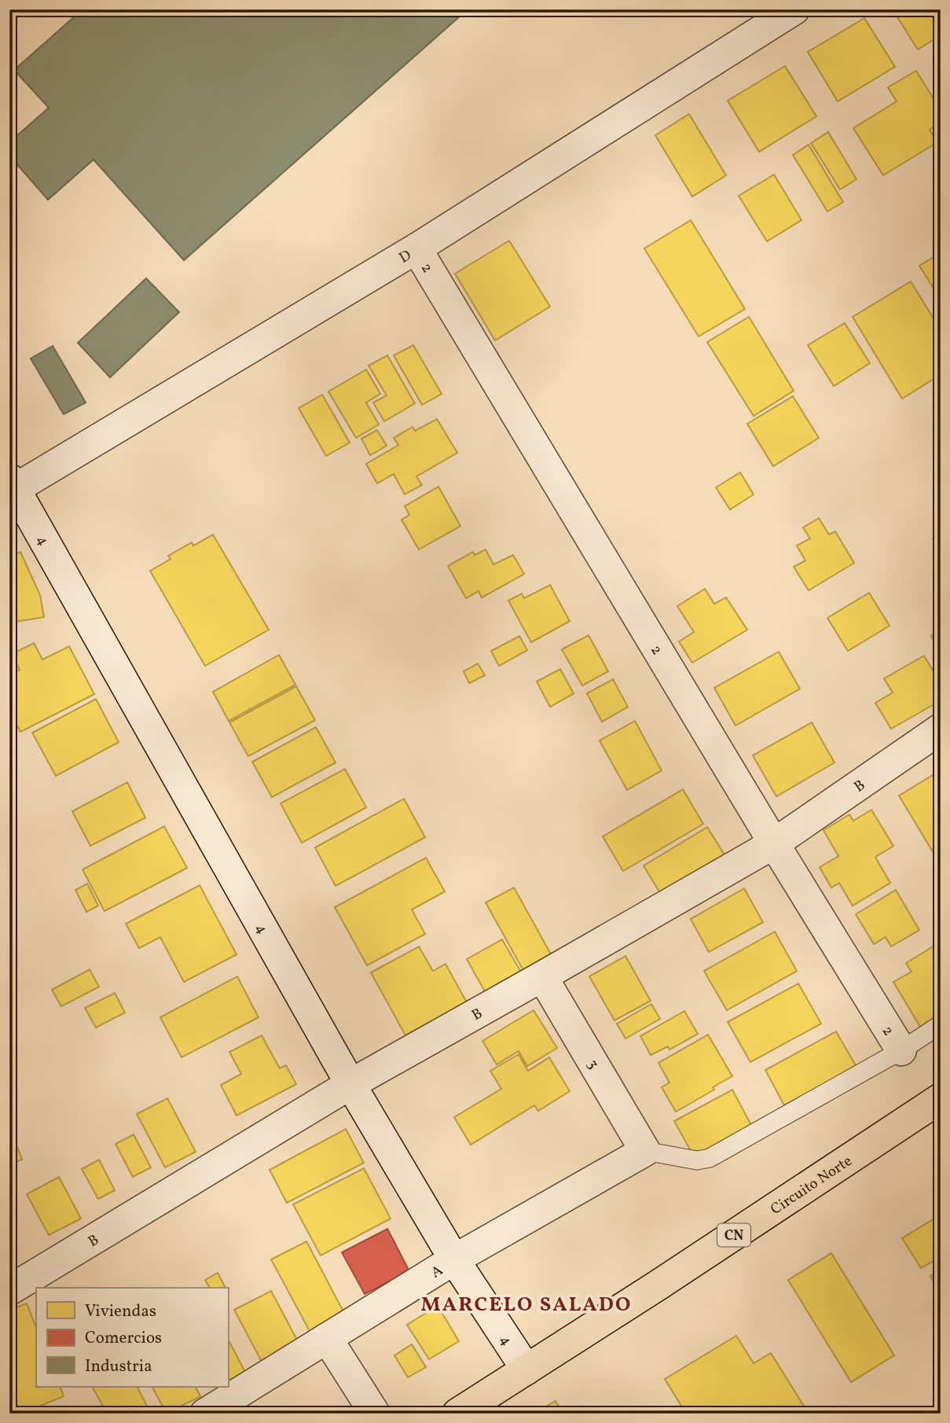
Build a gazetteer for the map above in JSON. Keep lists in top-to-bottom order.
{
  "streets": {
    "main road": ["Circuito Norte", "CN"],
    "street": [
      "D",
      "2",
      "4",
      "B",
      "3",
      "A"
    ]
  },
  "crossings": [
    ["D", "2"],
    ["D", "4"],
    ["2", "B"],
    ["4", "B"],
    ["4", "Circuito Norte"],
    ["4", "A"],
    ["B", "3"],
    ["3", "A"]
  ],
  "districts": ["MARCELO SALADO"],
  "legend": ["Viviendas", "Comercios", "Industria"]
}
